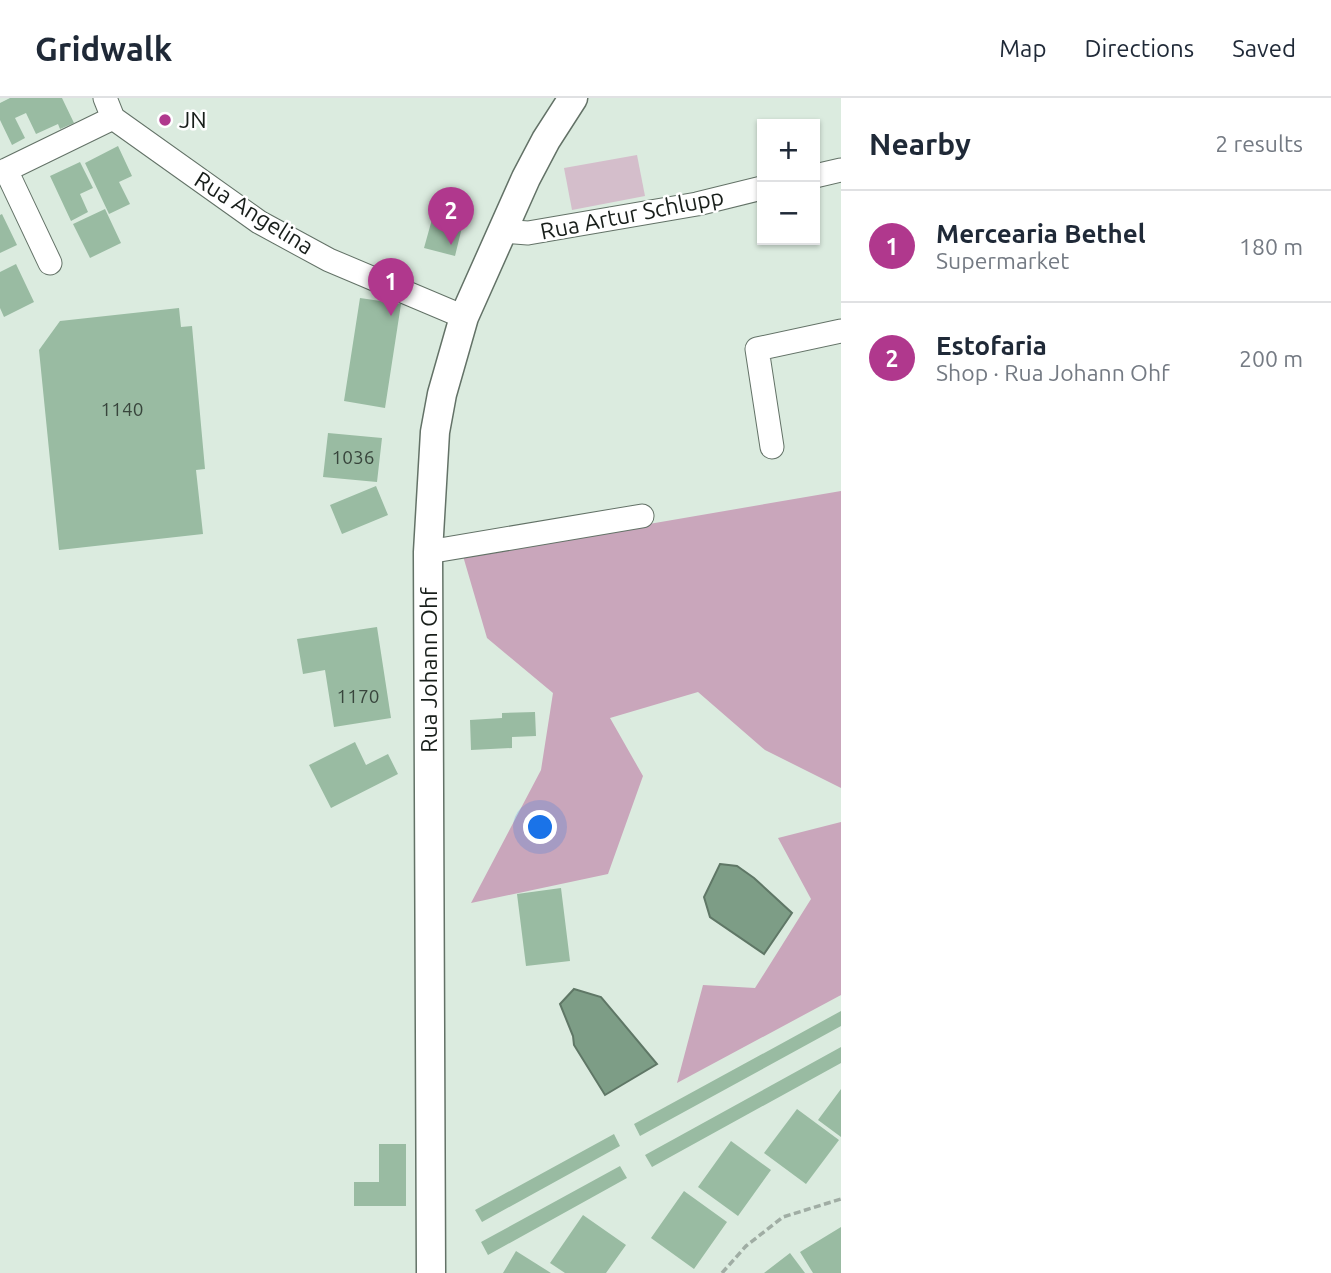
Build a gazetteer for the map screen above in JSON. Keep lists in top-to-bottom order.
{
  "streets": {
    "main road": ["Rua Johann Ohf"],
    "street": ["Rua Angelina", "Rua Artur Schlupp"]
  },
  "crossings": [
    ["Rua Angelina", "Rua Johann Ohf"],
    ["Rua Artur Schlupp", "Rua Johann Ohf"]
  ],
  "places": ["JN"],
  "house_numbers": ["1140", "1036", "1170"],
  "page": {
    "header": "Gridwalk",
    "nav": ["Map", "Directions", "Saved"],
    "heading": ["Nearby", "2 results"],
    "map_buttons": ["+", "−"],
    "pins": ["2", "1"],
    "list": [
      {
        "mark": "1",
        "name": "Mercearia Bethel",
        "note": "Supermarket",
        "value": "180 m"
      },
      {
        "mark": "2",
        "name": "Estofaria",
        "note": "Shop · Rua Johann Ohf",
        "value": "200 m"
      }
    ]
  }
}
